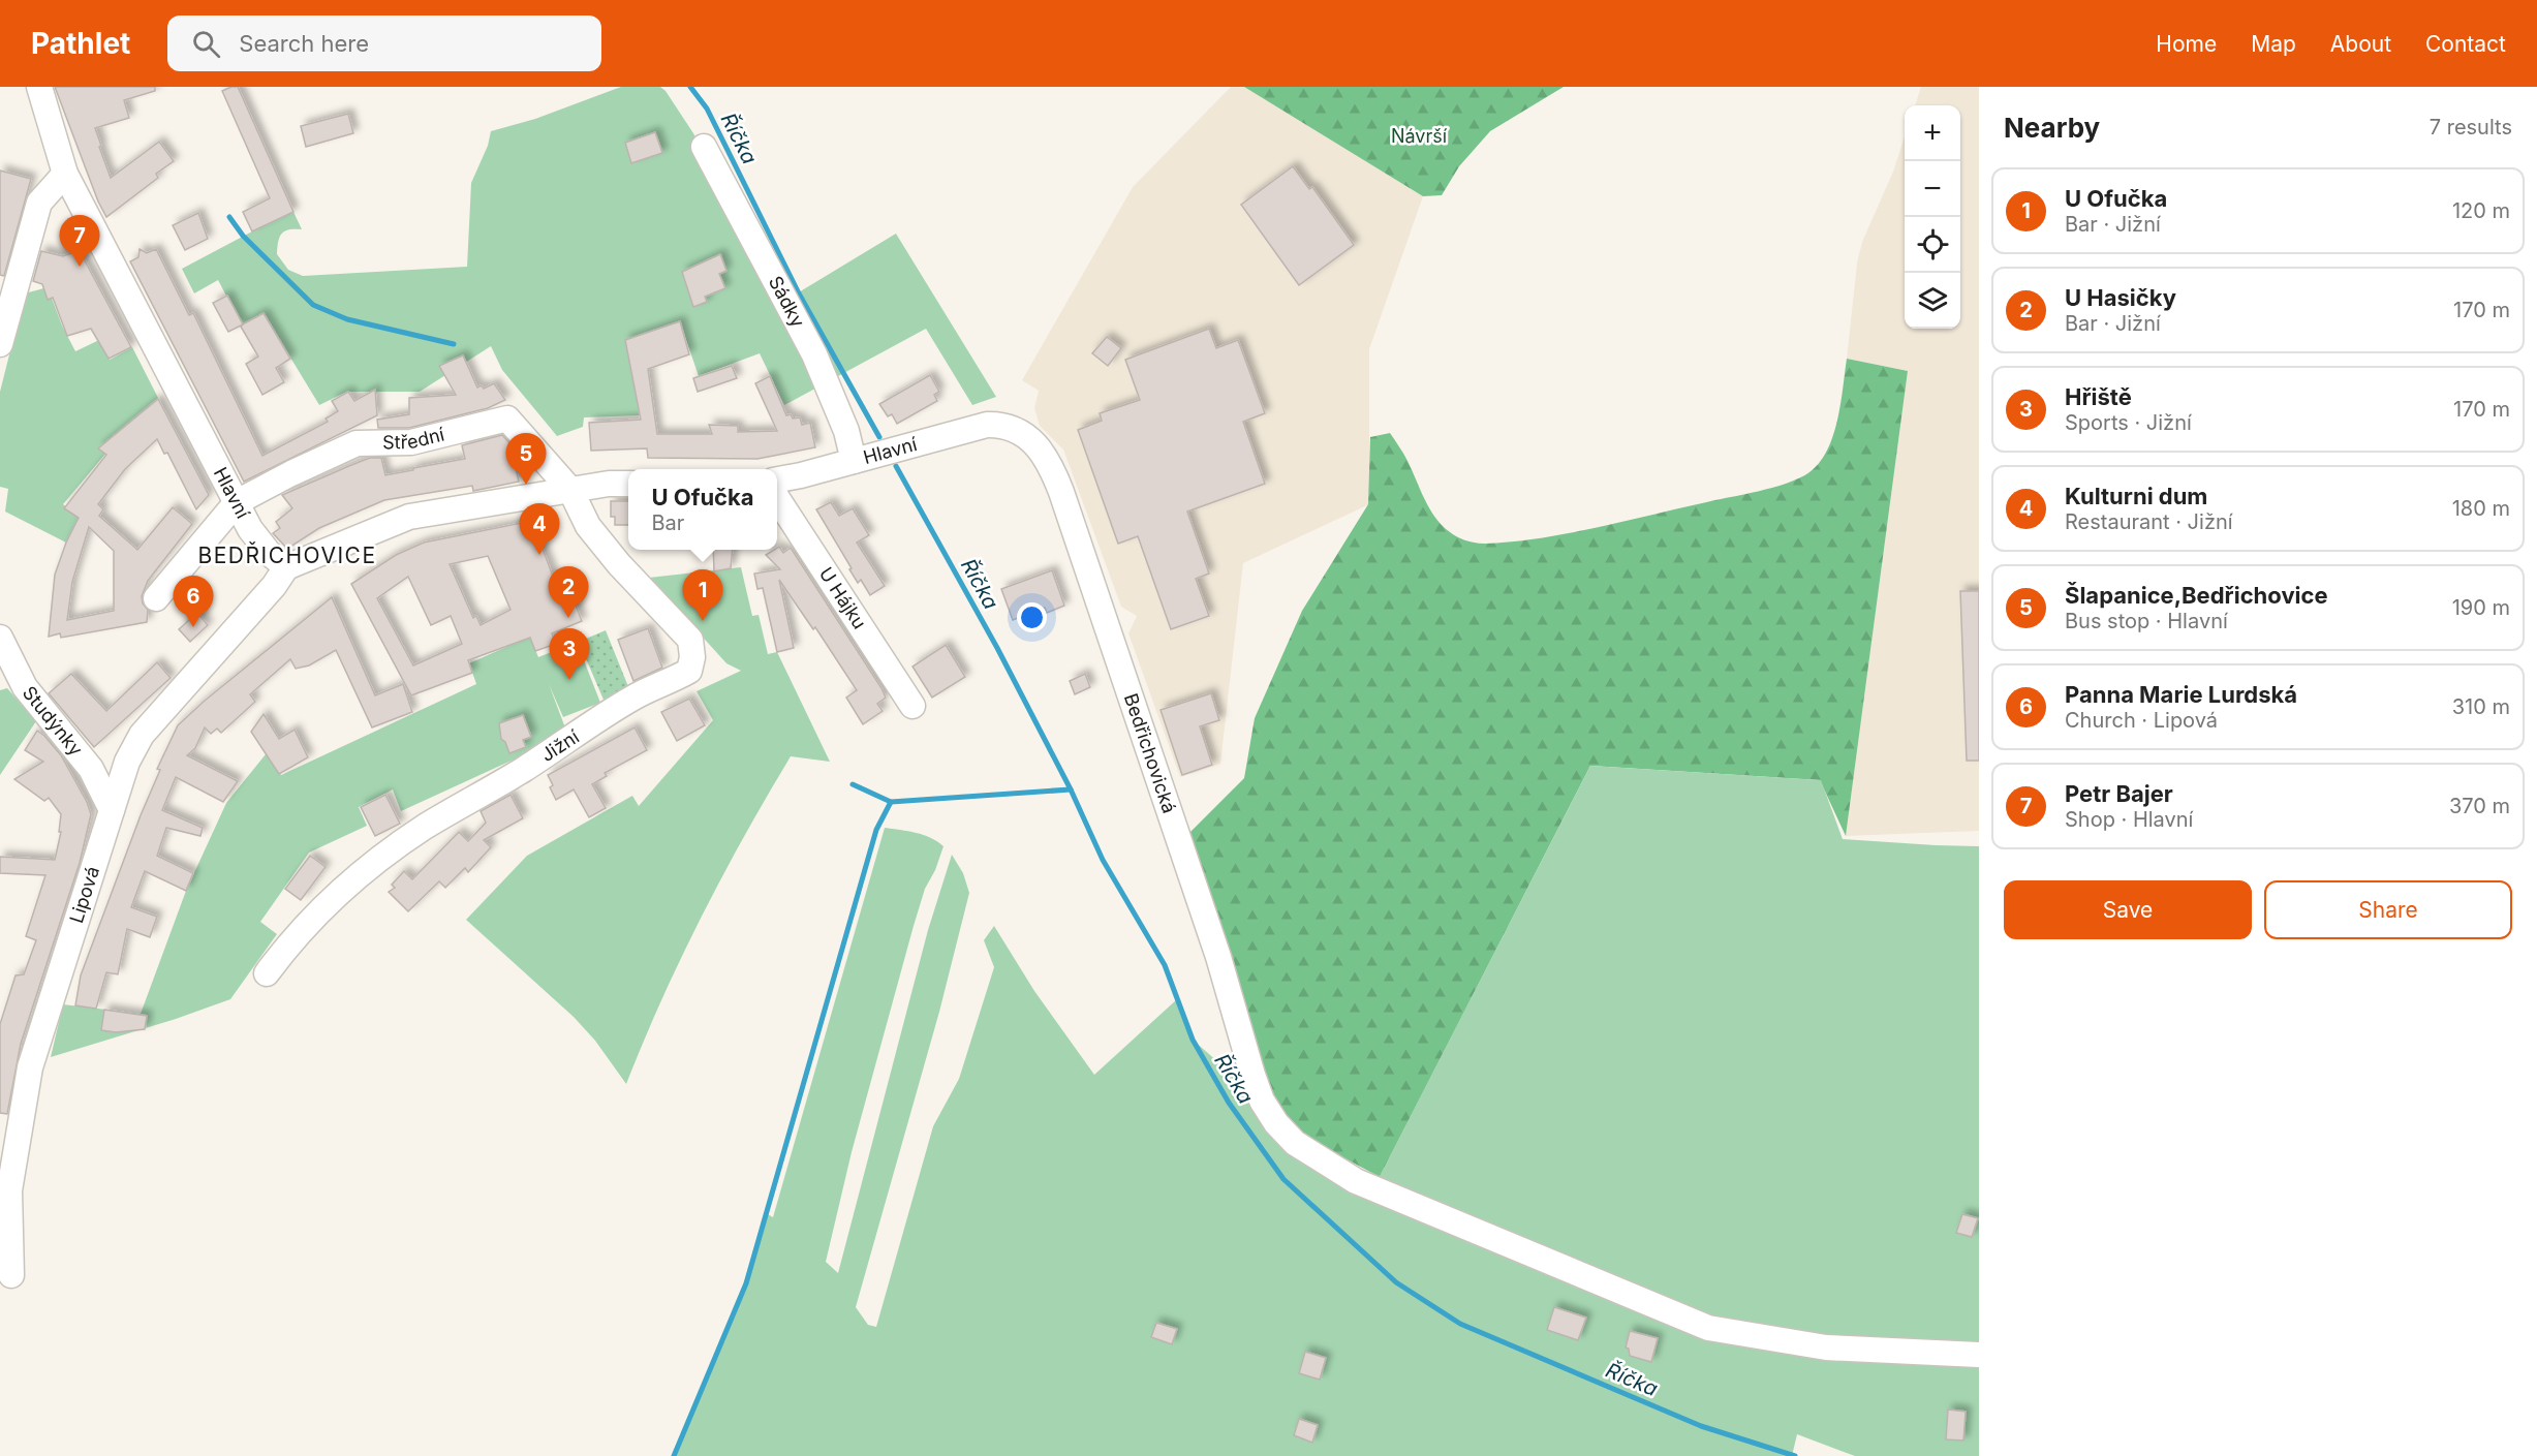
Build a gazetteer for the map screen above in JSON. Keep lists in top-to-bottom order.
{
  "streets": {
    "street": [
      "Sádky",
      "Střední",
      "Hlavní",
      "U Hájku",
      "Studýnky",
      "Jižní",
      "Bedřichovická",
      "Lipová"
    ]
  },
  "crossings": [
    ["Sádky", "Hlavní"],
    ["Střední", "Hlavní"],
    ["Střední", "Jižní"],
    ["Hlavní", "Bedřichovická"],
    ["Hlavní", "Lipová"],
    ["Studýnky", "Lipová"]
  ],
  "districts": ["BEDŘICHOVICE"],
  "water": ["Říčka"],
  "parks": ["Návrší"],
  "page": {
    "header": "Pathlet",
    "search": "Search here",
    "nav": [
      "Home",
      "Map",
      "About",
      "Contact"
    ],
    "heading": ["Nearby", "7 results"],
    "map_buttons": ["+", "−"],
    "list": [
      {
        "mark": "1",
        "name": "U Ofučka",
        "note": "Bar · Jižní",
        "value": "120 m"
      },
      {
        "mark": "2",
        "name": "U Hasičky",
        "note": "Bar · Jižní",
        "value": "170 m"
      },
      {
        "mark": "3",
        "name": "Hřiště",
        "note": "Sports · Jižní",
        "value": "170 m"
      },
      {
        "mark": "4",
        "name": "Kulturni dum",
        "note": "Restaurant · Jižní",
        "value": "180 m"
      },
      {
        "mark": "5",
        "name": "Šlapanice,Bedřichovice",
        "note": "Bus stop · Hlavní",
        "value": "190 m"
      },
      {
        "mark": "6",
        "name": "Panna Marie Lurdská",
        "note": "Church · Lipová",
        "value": "310 m"
      },
      {
        "mark": "7",
        "name": "Petr Bajer",
        "note": "Shop · Hlavní",
        "value": "370 m"
      }
    ],
    "pins": [
      "7",
      "5",
      "4",
      "2",
      "1",
      "6",
      "3"
    ],
    "popup": ["U Ofučka", "Bar"],
    "buttons": ["Save", "Share"]
  }
}
